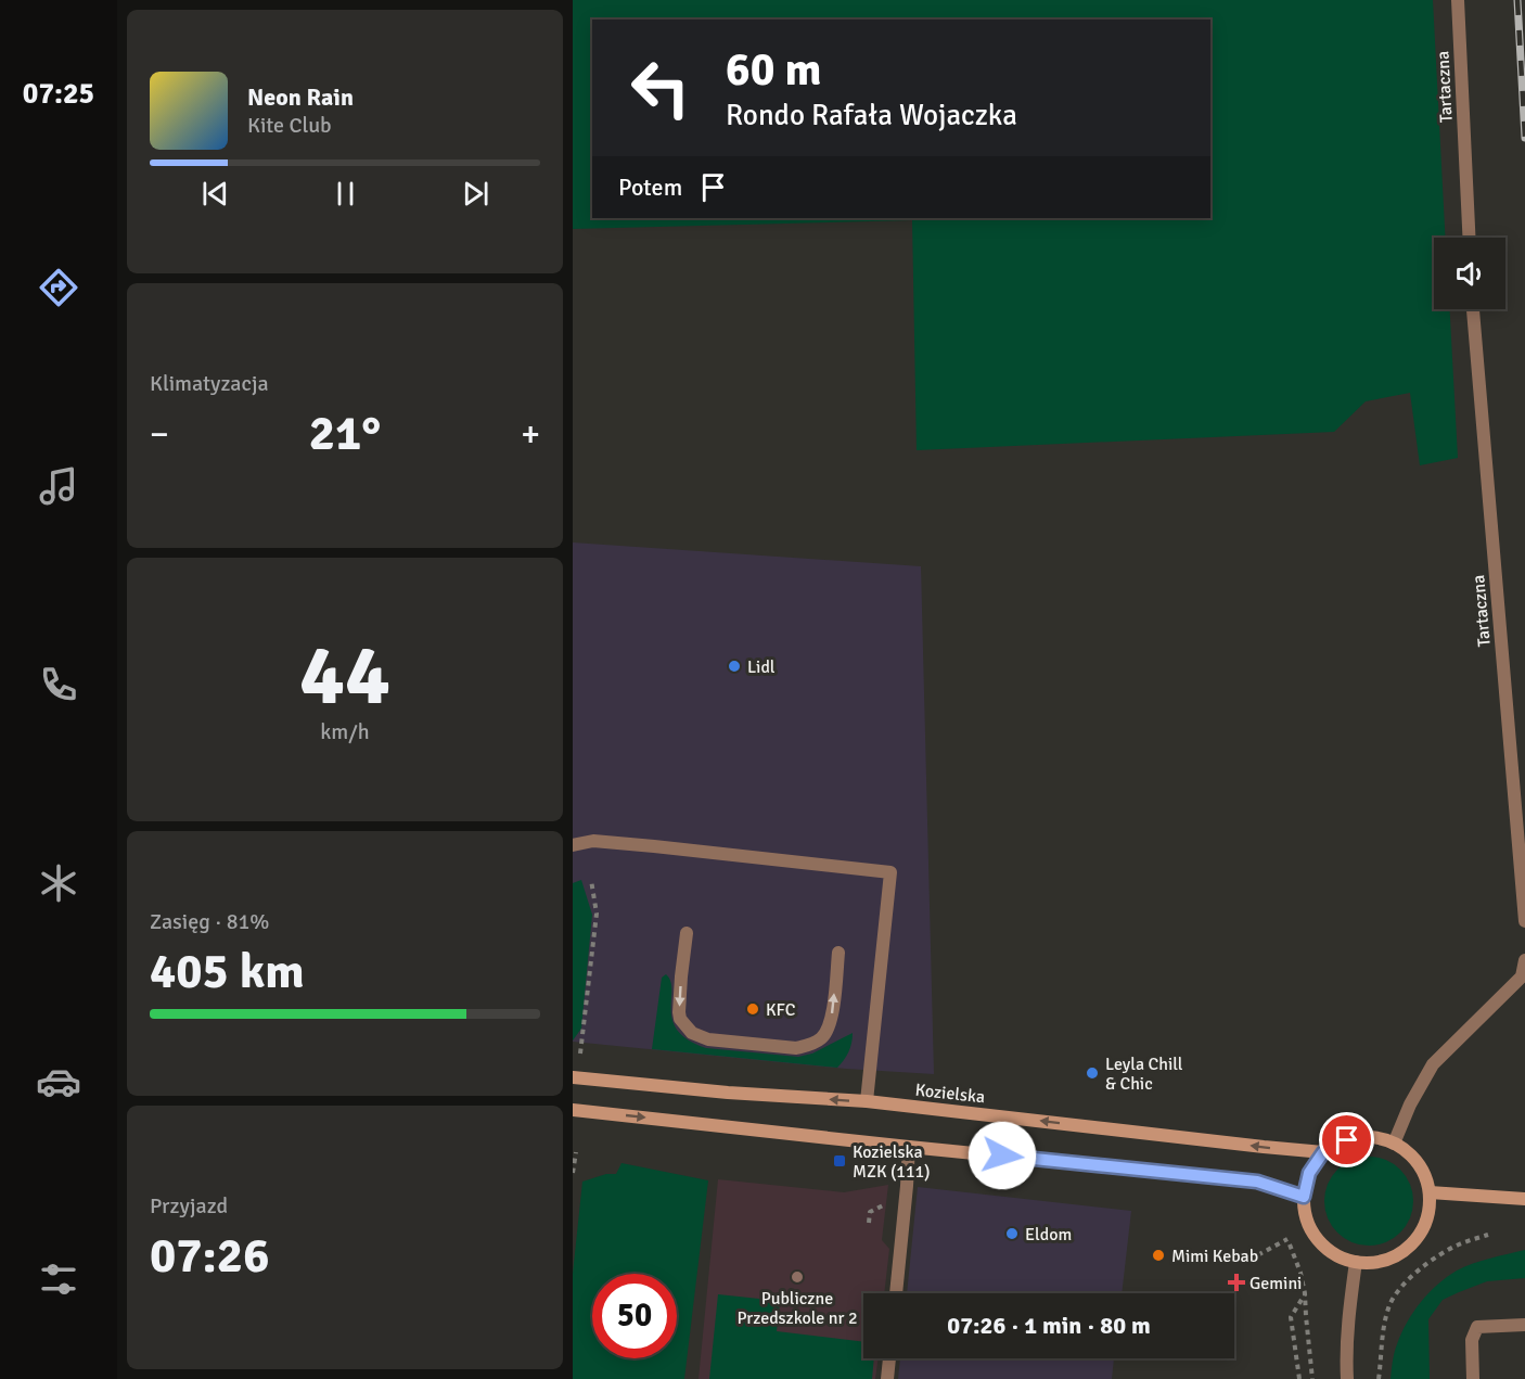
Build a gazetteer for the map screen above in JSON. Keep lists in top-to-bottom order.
{
  "streets": {
    "main road": ["Kozielska"],
    "street": ["Tartaczna"]
  },
  "places": {
    "other": [
      "Lidl",
      "KFC",
      "Leyla Chill & Chic",
      "Eldom",
      "Mimi Kebab",
      "Publiczne Przedszkole nr 2"
    ],
    "transit": ["Kozielska MZK (111)"],
    "health": ["Gemini"]
  },
  "page": {
    "tabs": "07:25",
    "turn": ["60 m", "Rondo Rafała Wojaczka"],
    "song": ["Neon Rain", "Kite Club"],
    "then": "Potem",
    "tile": [
      "Klimatyzacja",
      ["44", "km/h"],
      ["Zasięg · 81%", "405 km"],
      ["Przyjazd", "07:26"]
    ],
    "heat": ["−", "21°", "+"],
    "limit": "50",
    "trip": "07:26 · 1 min · 80 m"
  }
}
